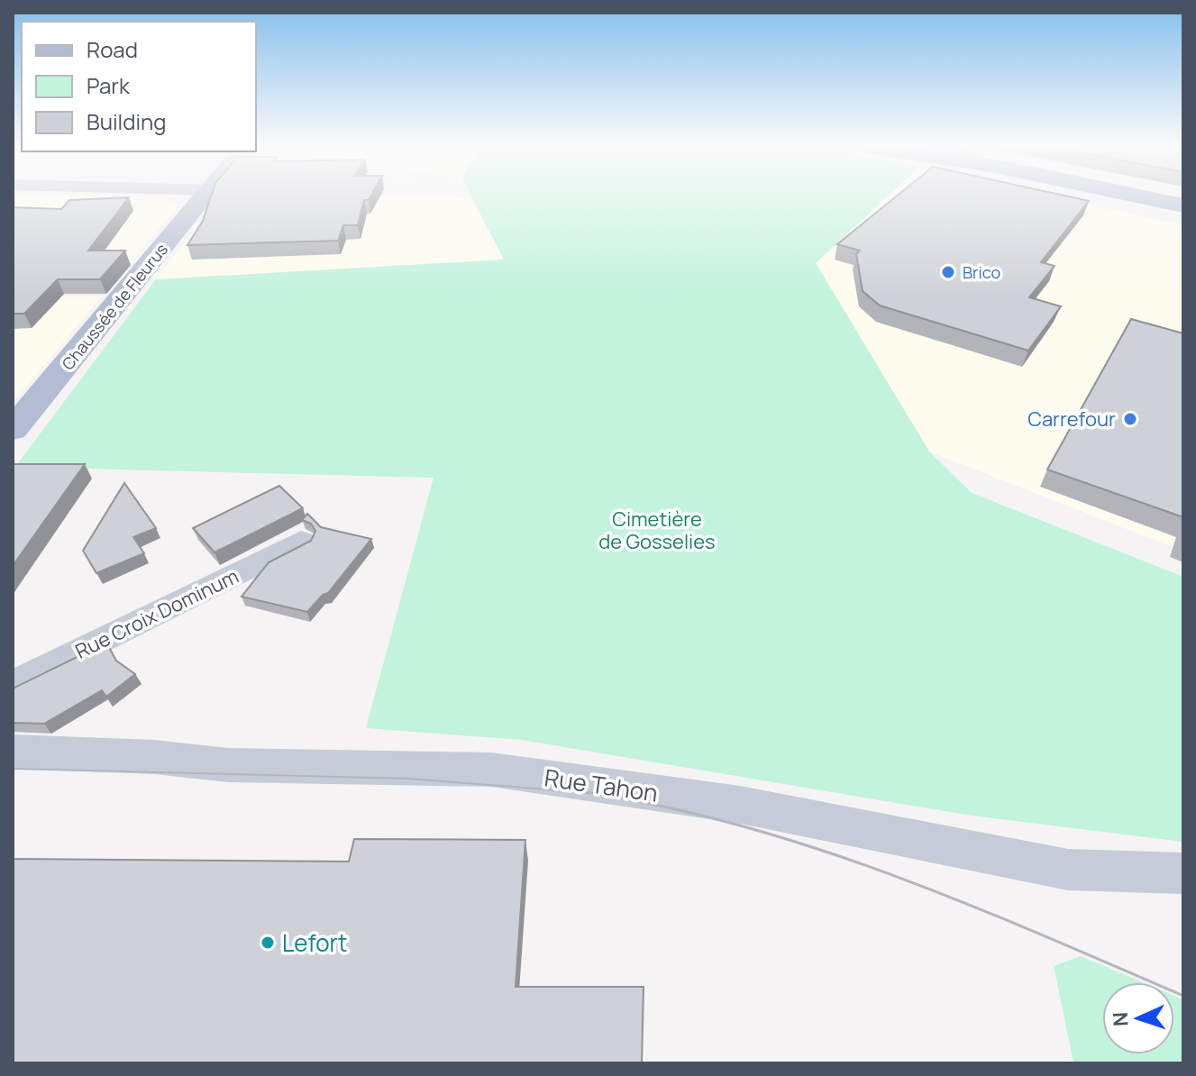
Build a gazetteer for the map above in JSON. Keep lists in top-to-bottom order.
{
  "streets": {
    "main road": ["Chaussée de Fleurus"],
    "street": ["Rue Croix Dominum", "Rue Tahon"]
  },
  "parks": ["Cimetière de Gosselies"],
  "places": ["Brico", "Carrefour", "Lefort"],
  "legend": ["Road", "Park", "Building"],
  "north": "left"
}
